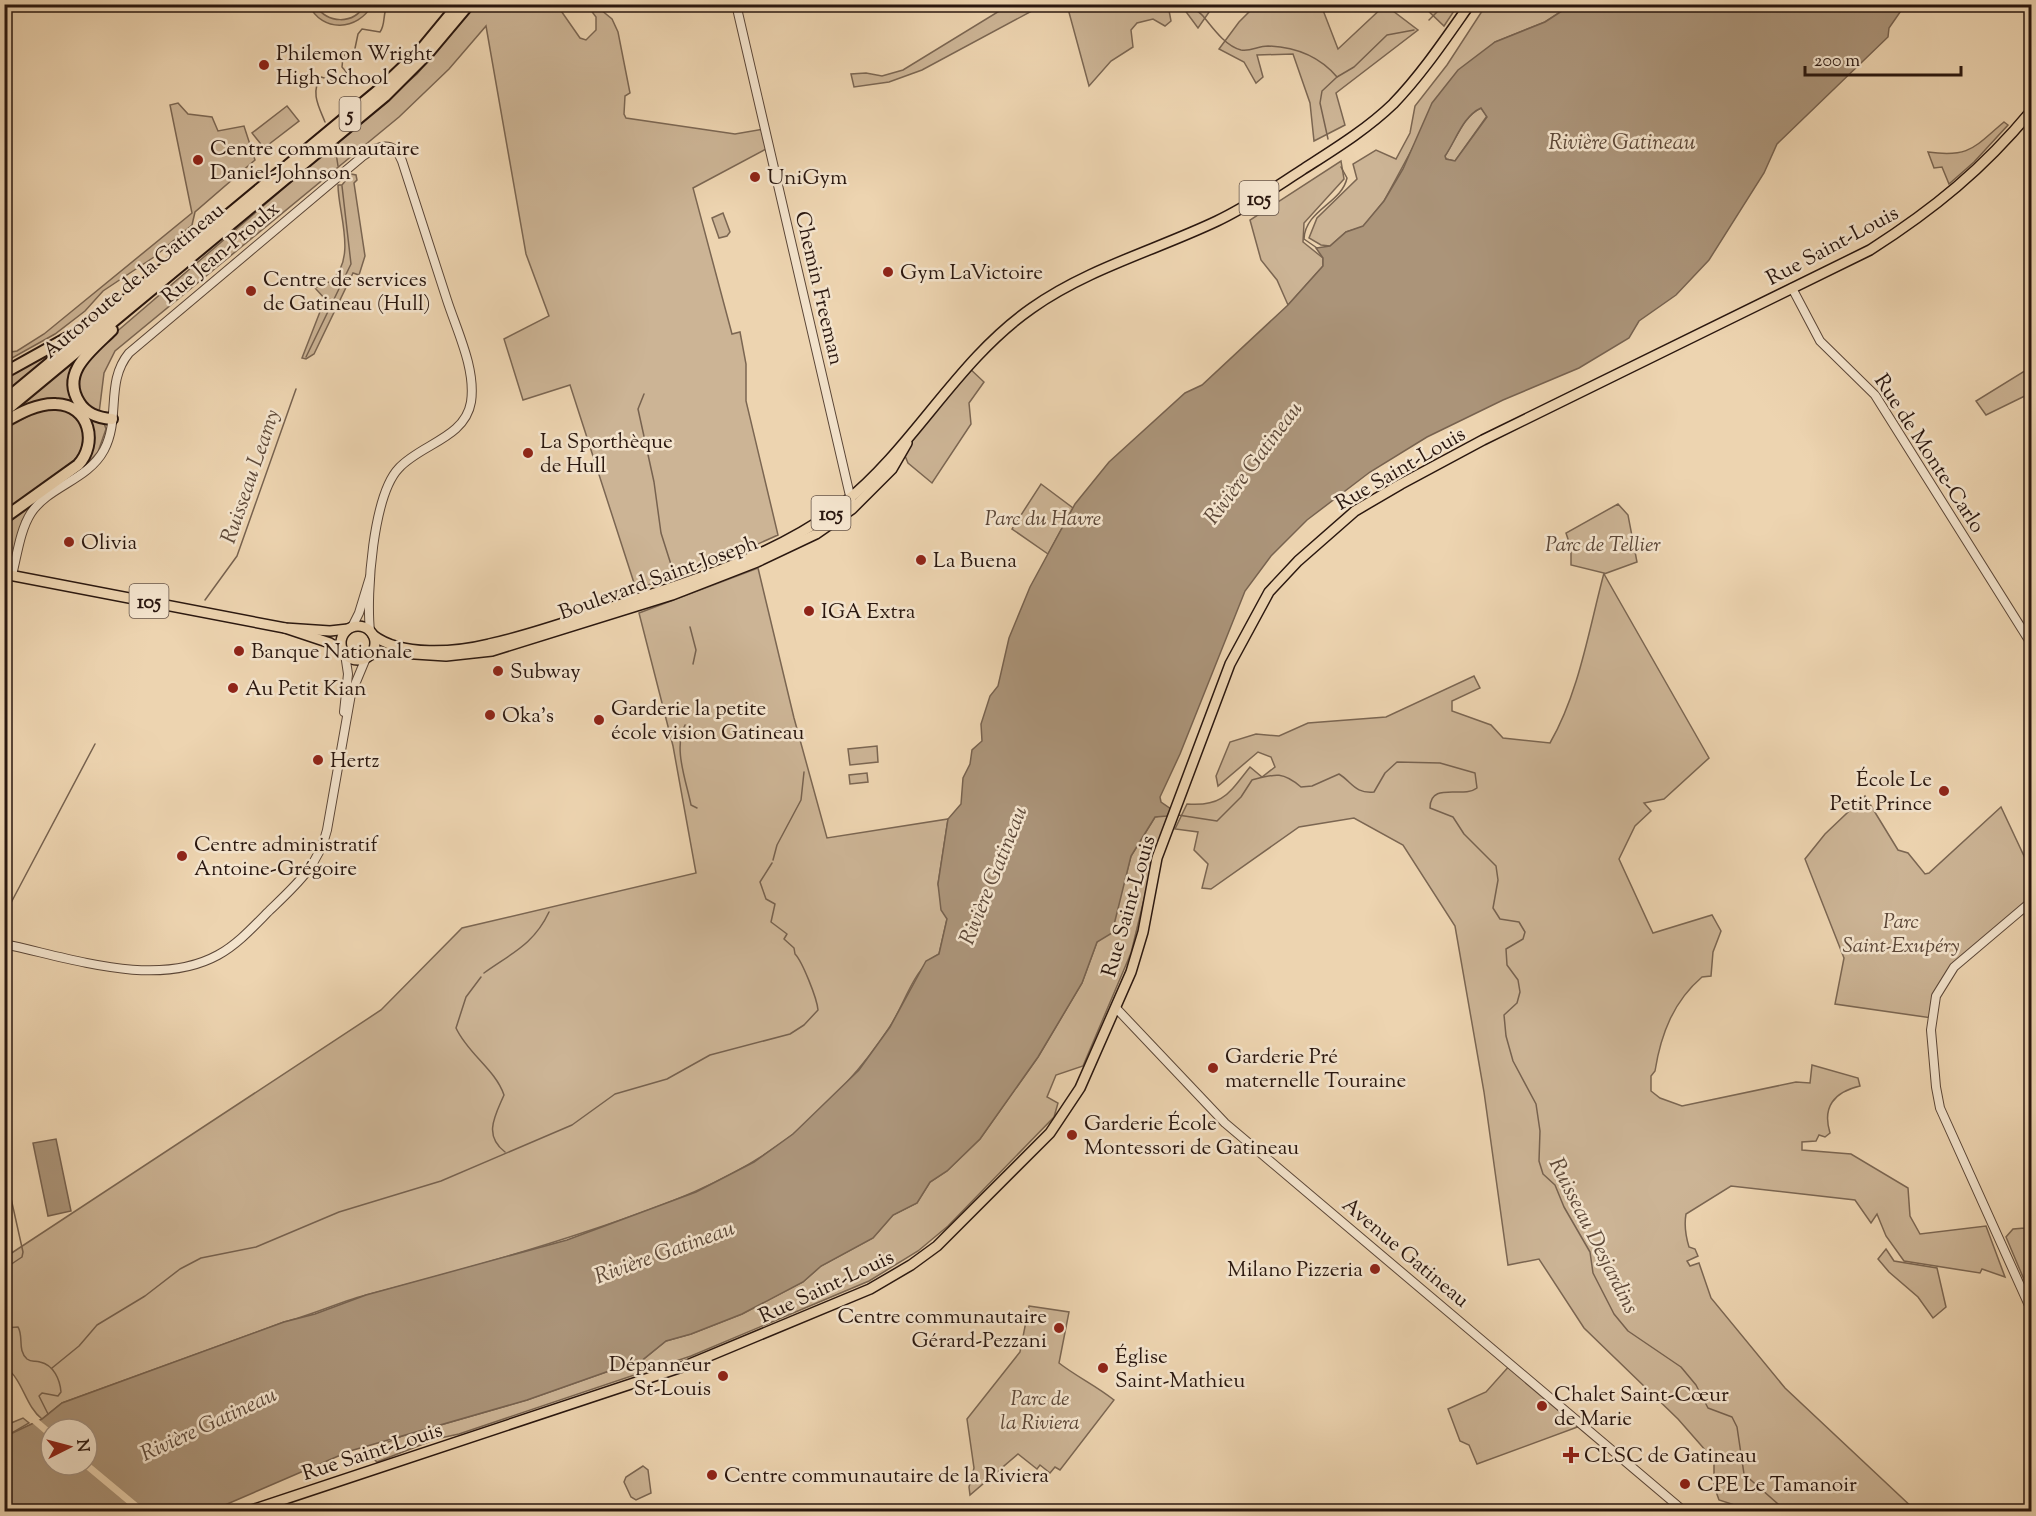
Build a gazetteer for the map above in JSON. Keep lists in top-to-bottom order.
{
  "streets": {
    "highway": ["5", "Autoroute de la Gatineau"],
    "main road": ["105", "Rue Saint-Louis", "Boulevard Saint-Joseph"],
    "street": [
      "Rue Jean-Proulx",
      "Chemin Freeman",
      "Rue de Monte-Carlo",
      "Avenue Gatineau"
    ]
  },
  "crossings": [
    ["105", "Rue Jean-Proulx"],
    ["105", "Boulevard Saint-Joseph"],
    ["Rue Saint-Louis", "Rue de Monte-Carlo"],
    ["Rue Saint-Louis", "Avenue Gatineau"],
    ["Rue Jean-Proulx", "Boulevard Saint-Joseph"],
    ["Chemin Freeman", "Boulevard Saint-Joseph"]
  ],
  "water": ["Rivière Gatineau", "Ruisseau Leamy", "Ruisseau Desjardins"],
  "parks": [
    "Parc du Havre",
    "Parc de Tellier",
    "Parc Saint-Exupéry",
    "Parc de la Riviera"
  ],
  "places": {
    "other": [
      "Philemon Wright High School",
      "Centre communautaire Daniel-Johnson",
      "UniGym",
      "Gym LaVictoire",
      "Centre de services de Gatineau (Hull)",
      "La Sporthèque de Hull",
      "Olivia",
      "La Buena",
      "IGA Extra",
      "Banque Nationale",
      "Subway",
      "Au Petit Kian",
      "Oka's",
      "Garderie la petite école vision Gatineau",
      "Hertz",
      "École Le Petit Prince",
      "Centre administratif Antoine-Grégoire",
      "Garderie Pré maternelle Touraine",
      "Garderie École Montessori de Gatineau",
      "Milano Pizzeria",
      "Centre communautaire Gérard-Pezzani",
      "Église Saint-Mathieu",
      "Dépanneur St-Louis",
      "Chalet Saint-Cœur de Marie",
      "Centre communautaire de la Riviera",
      "CPE Le Tamanoir"
    ],
    "health": ["CLSC de Gatineau"]
  },
  "scale_bar": "200 m",
  "north": "right"
}
